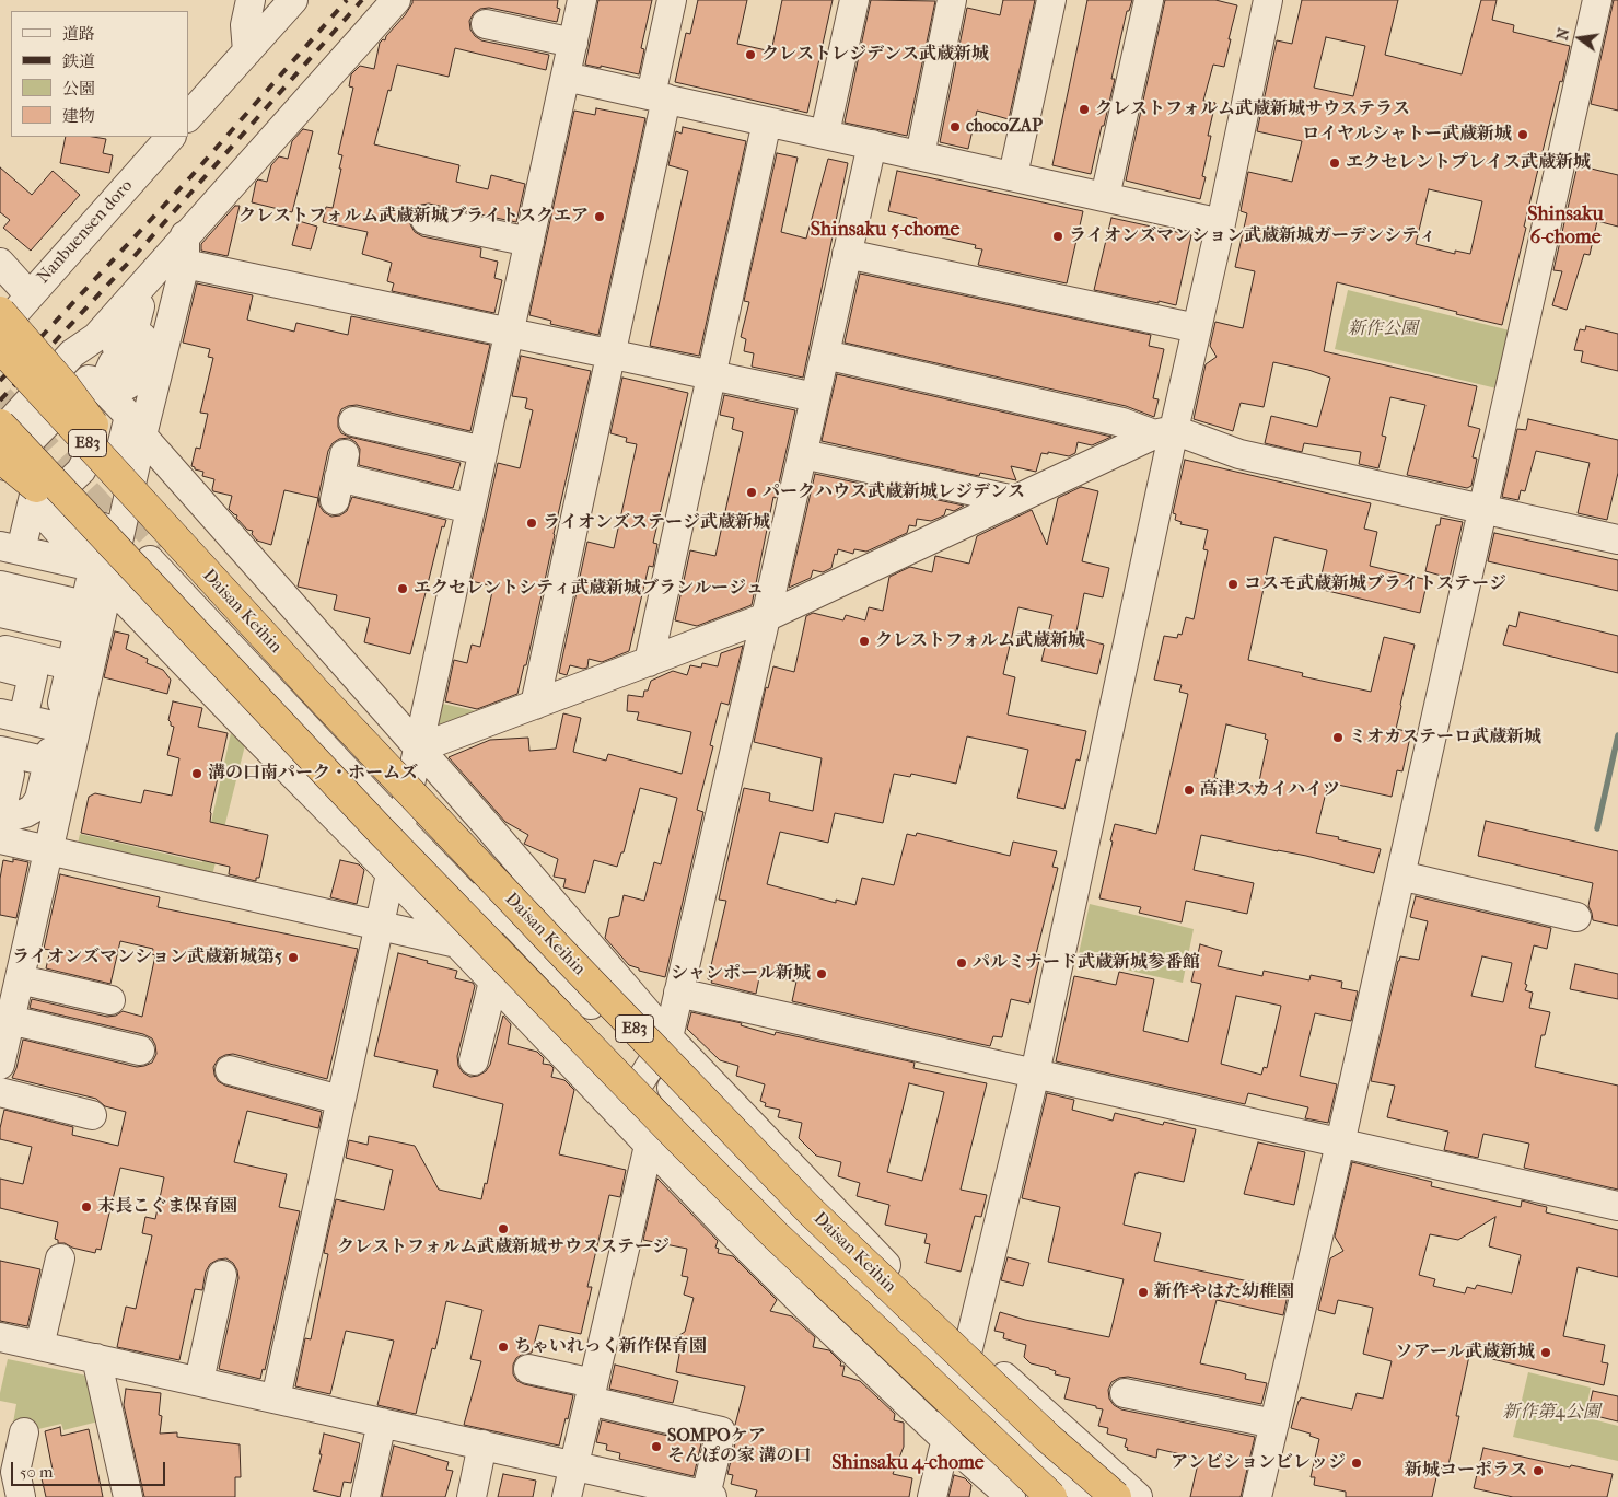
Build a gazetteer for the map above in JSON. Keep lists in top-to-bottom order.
{
  "streets": {
    "highway": ["E83", "Daisan Keihin"],
    "street": ["Nanbuensen doro"]
  },
  "districts": ["Shinsaku 6-chome", "Shinsaku 5-chome", "Shinsaku 4-chome"],
  "parks": ["新作公園", "新作第4公園"],
  "places": [
    "クレストレジデンス武蔵新城",
    "クレストフォルム武蔵新城サウステラス",
    "chocoZAP",
    "ロイヤルシャトー武蔵新城",
    "エクセレントプレイス武蔵新城",
    "クレストフォルム武蔵新城ブライトスクエア",
    "ライオンズマンション武蔵新城ガーデンシティ",
    "パークハウス武蔵新城レジデンス",
    "ライオンズステージ武蔵新城",
    "コスモ武蔵新城ブライトステージ",
    "エクセレントシティ武蔵新城ブランルージュ",
    "クレストフォルム武蔵新城",
    "ミオカステーロ武蔵新城",
    "溝の口南パーク・ホームズ",
    "高津スカイハイツ",
    "ライオンズマンション武蔵新城第5",
    "パルミナード武蔵新城参番館",
    "シャンポール新城",
    "末長こぐま保育園",
    "クレストフォルム武蔵新城サウスステージ",
    "新作やはた幼稚園",
    "ちゃいれっく新作保育園",
    "ソアール武蔵新城",
    "SOMPOケア そんぽの家 溝の口",
    "アンビションビレッジ",
    "新城コーポラス"
  ],
  "legend": [
    "道路",
    "鉄道",
    "公園",
    "建物"
  ],
  "scale_bar": "50 m",
  "north": "left"
}
